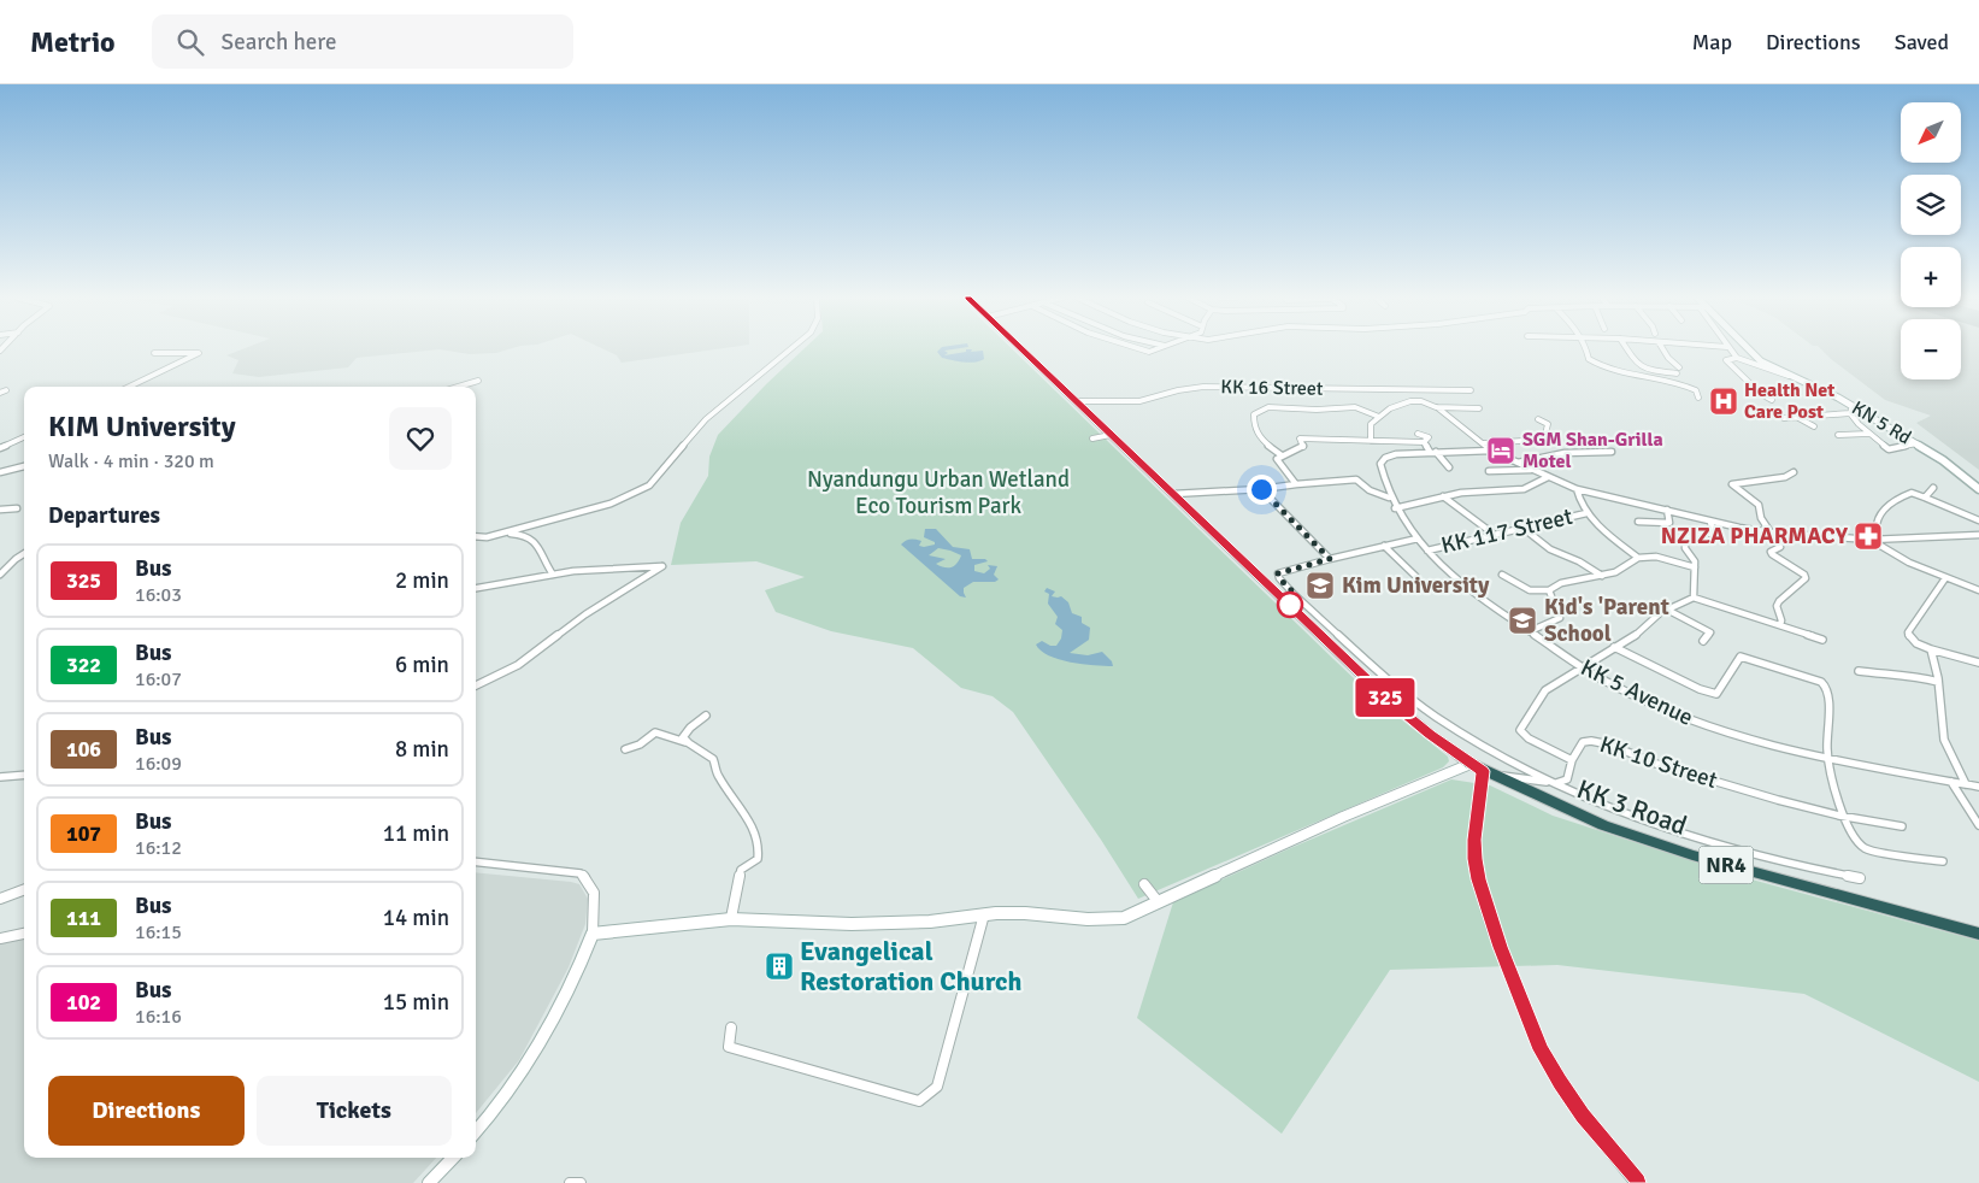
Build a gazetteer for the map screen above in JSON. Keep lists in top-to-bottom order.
{
  "streets": {
    "highway": ["KK 3 Road", "NR4"],
    "street": [
      "KK 16 Street",
      "KN 5 Rd",
      "KK 117 Street",
      "KK 5 Avenue",
      "KK 10 Street"
    ]
  },
  "crossings": [
    ["KK 16 Street", "NR4"],
    ["KK 117 Street", "KK 5 Avenue"],
    ["KK 3 Road", "NR4"]
  ],
  "parks": ["Nyandungu Urban Wetland Eco Tourism Park"],
  "places": {
    "hospital": ["Health Net Care Post"],
    "hotel": ["SGM Shan-Grilla Motel"],
    "pharmacy": ["NZIZA PHARMACY"],
    "school or university": ["Kim University", "Kid's 'Parent School"],
    "building": ["Evangelical Restoration Church"]
  },
  "lines": ["bus line 325"],
  "north": "bottom left",
  "page": {
    "header": "Metrio",
    "search": "Search here",
    "nav": ["Map", "Directions", "Saved"],
    "on_map": "325",
    "map_buttons": ["+", "−"],
    "heading": [
      ["KIM University", "Walk · 4 min · 320 m"],
      "Departures"
    ],
    "list": [
      {
        "mark": "325",
        "name": "Bus",
        "note": "16:03",
        "value": "2 min"
      },
      {
        "mark": "322",
        "name": "Bus",
        "note": "16:07",
        "value": "6 min"
      },
      {
        "mark": "106",
        "name": "Bus",
        "note": "16:09",
        "value": "8 min"
      },
      {
        "mark": "107",
        "name": "Bus",
        "note": "16:12",
        "value": "11 min"
      },
      {
        "mark": "111",
        "name": "Bus",
        "note": "16:15",
        "value": "14 min"
      },
      {
        "mark": "102",
        "name": "Bus",
        "note": "16:16",
        "value": "15 min"
      }
    ],
    "buttons": ["Directions", "Tickets"]
  }
}
